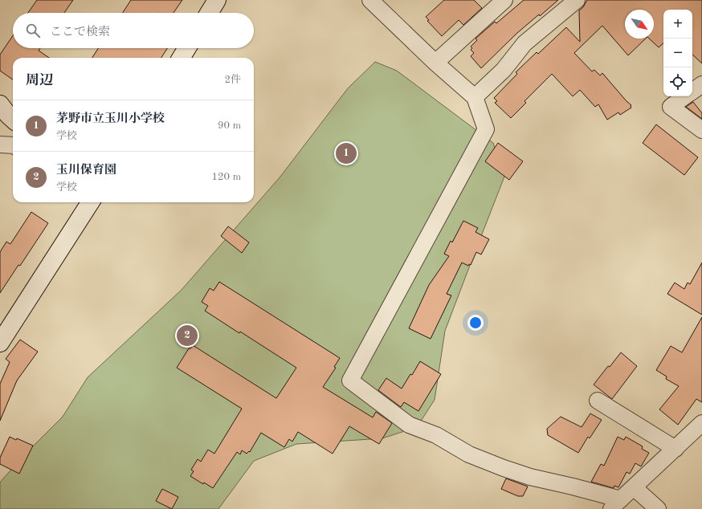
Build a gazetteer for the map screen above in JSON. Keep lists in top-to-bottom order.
{
  "north": "bottom right",
  "page": {
    "map_buttons": ["+", "−"],
    "search": "ここで検索",
    "heading": ["周辺", "2件"],
    "list": [
      {
        "mark": "1",
        "name": "茅野市立玉川小学校",
        "note": "学校",
        "value": "90 m"
      },
      {
        "mark": "2",
        "name": "玉川保育園",
        "note": "学校",
        "value": "120 m"
      }
    ],
    "pins": ["1", "2"]
  }
}
